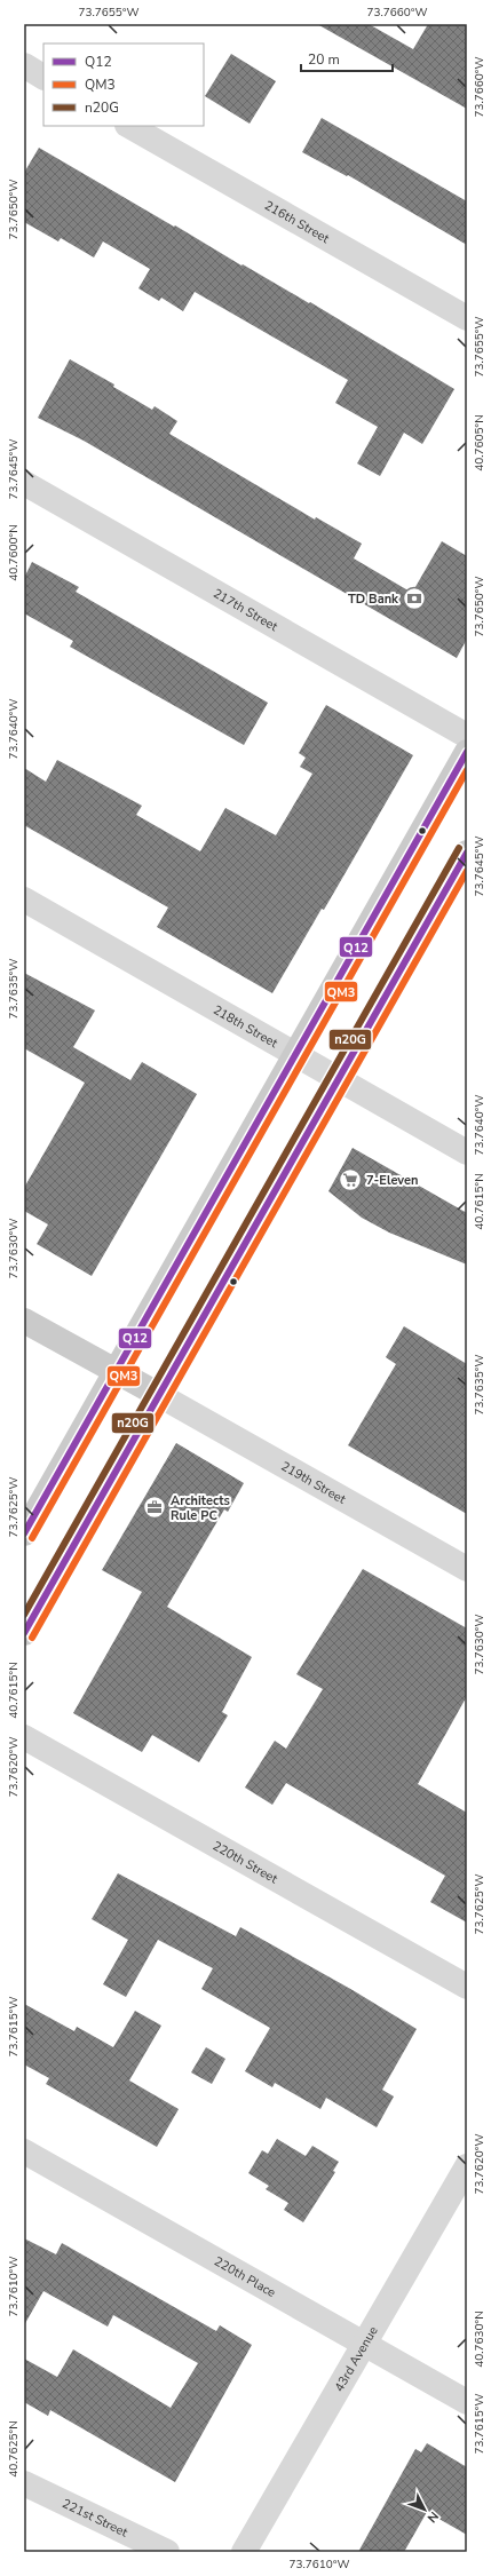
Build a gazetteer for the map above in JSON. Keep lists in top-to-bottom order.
{
  "streets": {
    "street": [
      "216th Street",
      "217th Street",
      "218th Street",
      "219th Street",
      "220th Street",
      "220th Place",
      "43rd Avenue",
      "221st Street"
    ]
  },
  "crossings": [
    ["220th Place", "43rd Avenue"]
  ],
  "places": {
    "bank": ["TD Bank"],
    "supermarket": ["7-Eleven"],
    "office": ["Architects Rule PC"]
  },
  "lines": ["transit line Q12", "transit line QM3", "transit line n20G"],
  "legend": ["Q12", "QM3", "n20G"],
  "scale_bar": "20 m",
  "north": "bottom right",
  "coordinates": [
    "73.7655°W",
    "73.7660°W",
    "73.7650°W",
    "40.7605°N",
    "73.7645°W",
    "40.7600°N",
    "73.7640°W",
    "73.7635°W",
    "40.7615°N",
    "73.7630°W",
    "73.7625°W",
    "73.7620°W",
    "73.7615°W",
    "73.7610°W",
    "40.7630°N",
    "40.7625°N"
  ]
}
